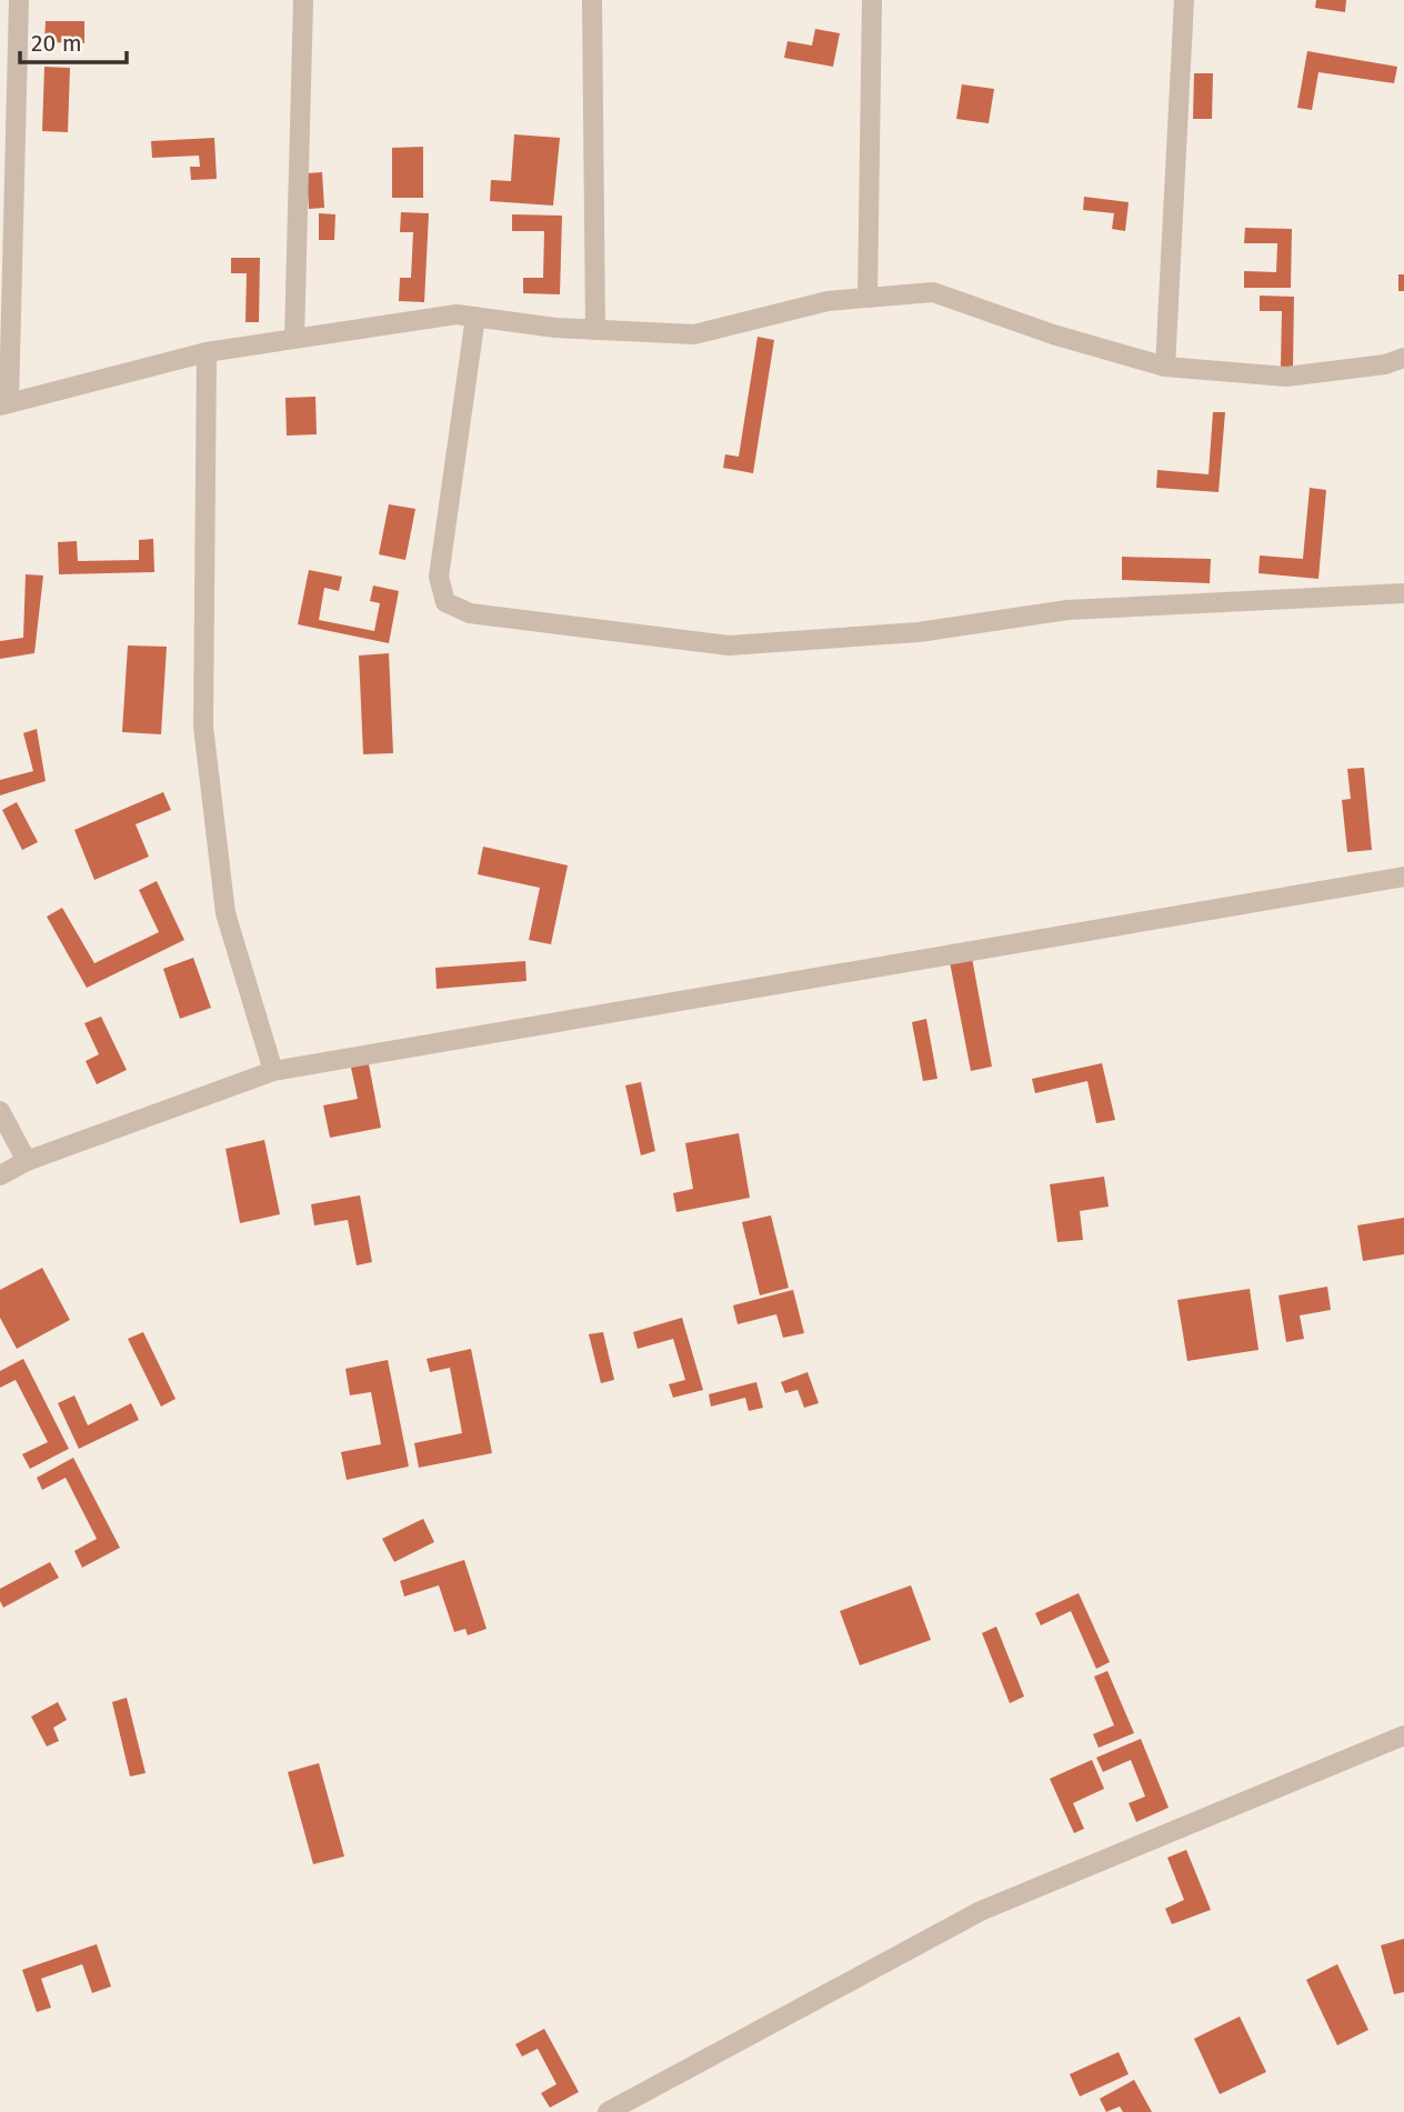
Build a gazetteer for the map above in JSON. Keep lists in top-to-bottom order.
{
  "scale_bar": "20 m"
}
